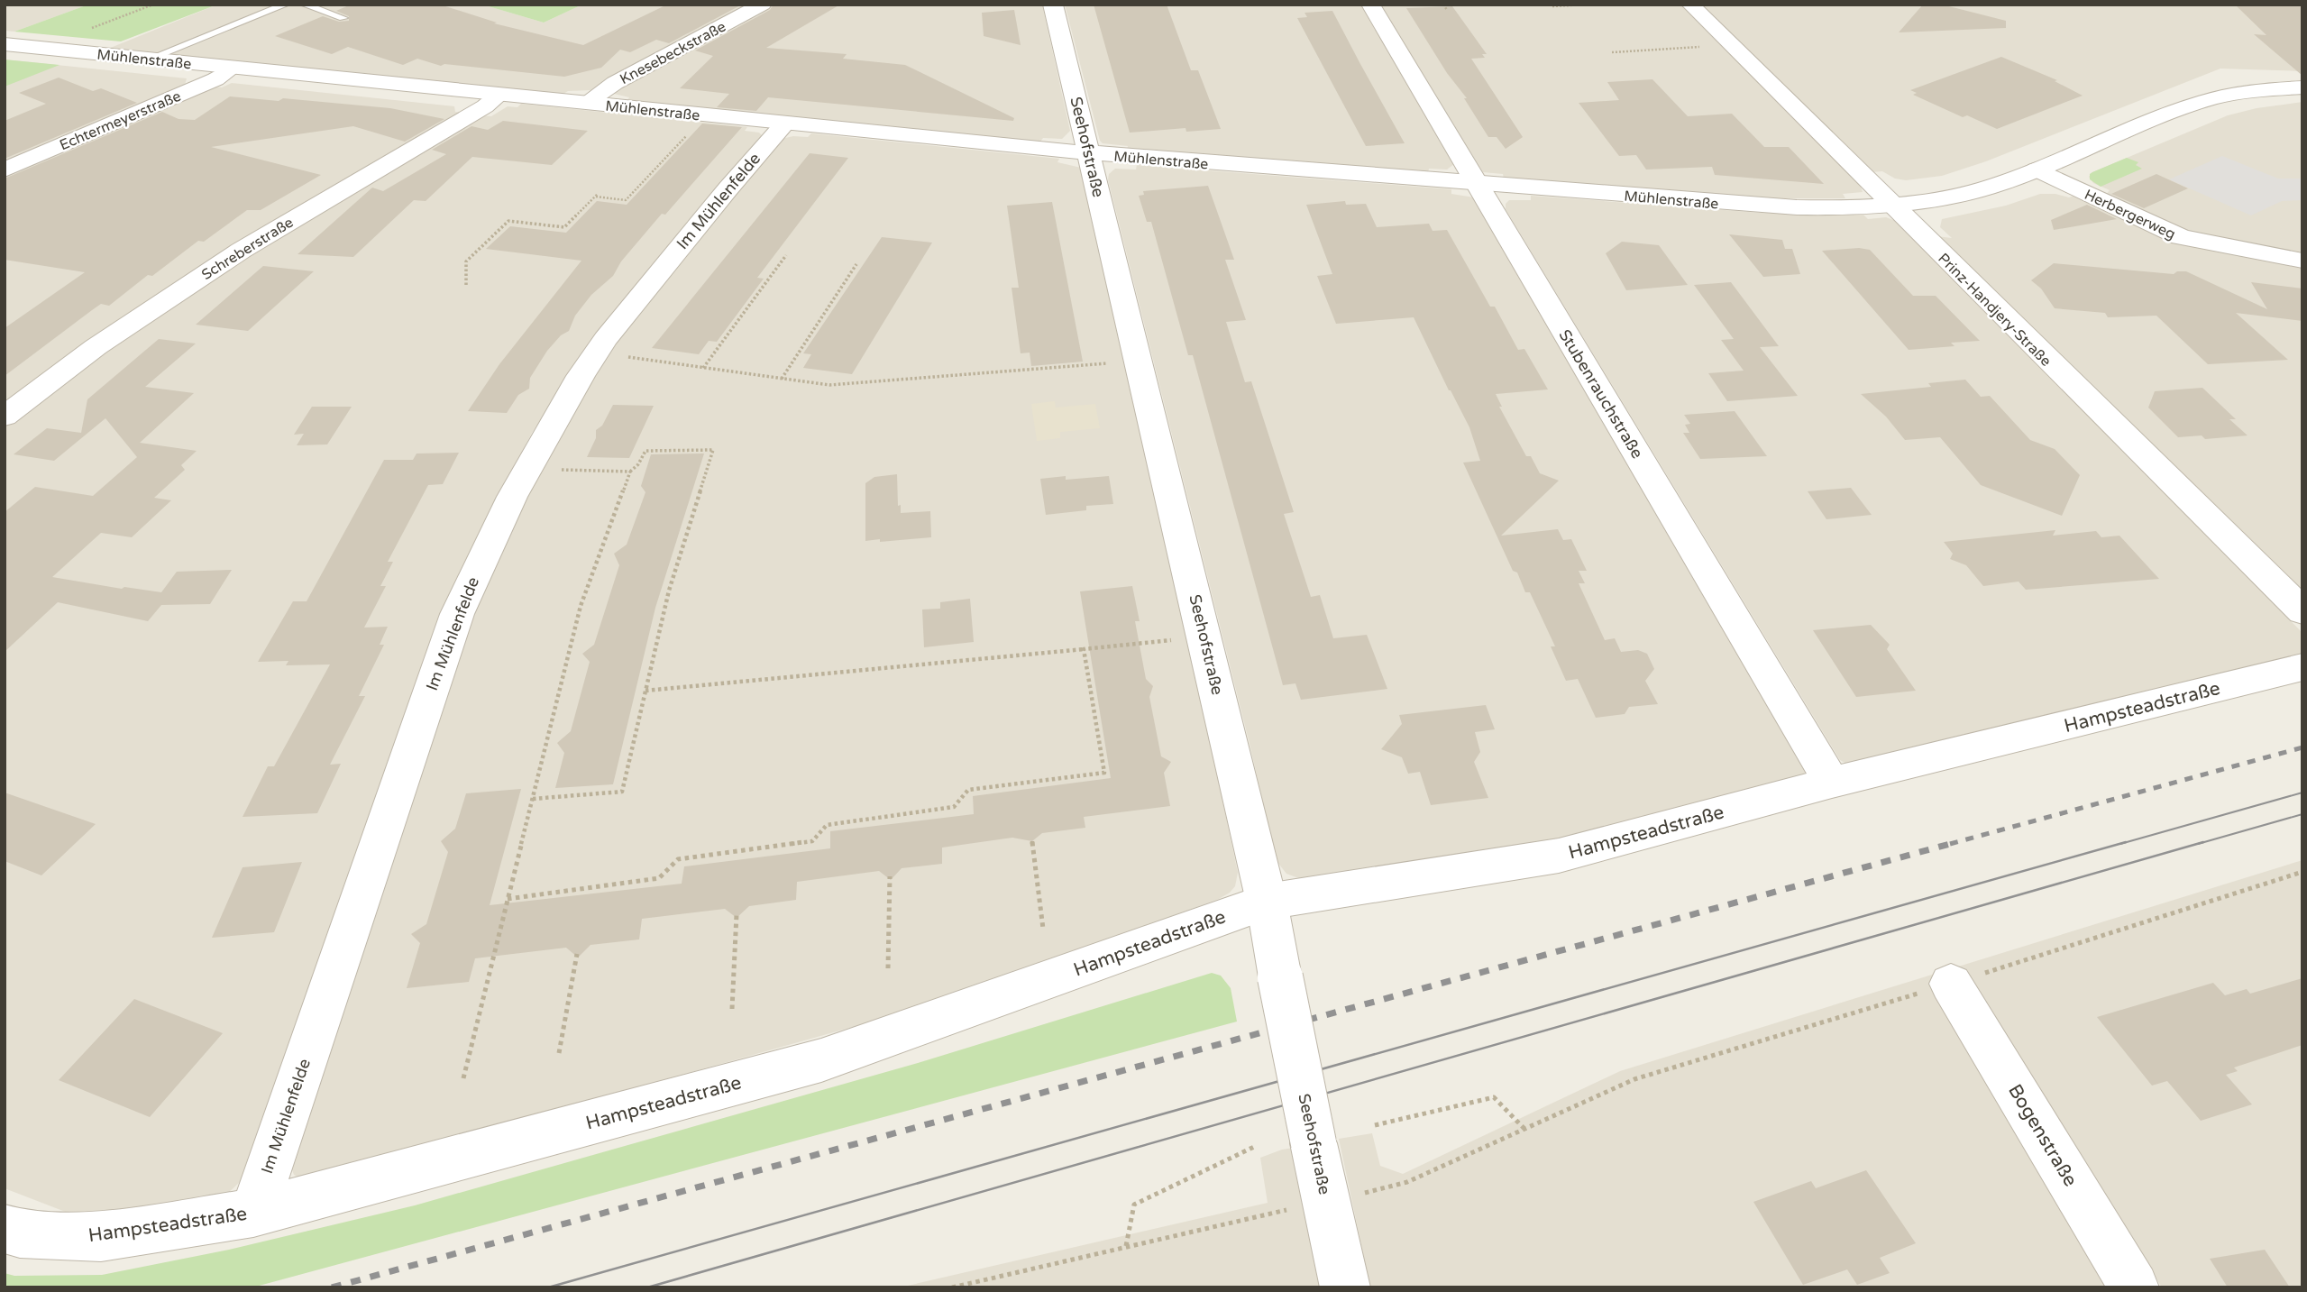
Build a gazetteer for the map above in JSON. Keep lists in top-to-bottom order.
{
  "streets": {
    "street": [
      "Knesebeckstraße",
      "Mühlenstraße",
      "Echtermeyerstraße",
      "Seehofstraße",
      "Im Mühlenfelde",
      "Herbergerweg",
      "Schreberstraße",
      "Prinz-Handjery-Straße",
      "Stubenrauchstraße",
      "Hampsteadstraße",
      "Bogenstraße"
    ]
  },
  "crossings": [
    ["Knesebeckstraße", "Mühlenstraße"],
    ["Mühlenstraße", "Echtermeyerstraße"],
    ["Mühlenstraße", "Seehofstraße"],
    ["Mühlenstraße", "Im Mühlenfelde"],
    ["Mühlenstraße", "Herbergerweg"],
    ["Mühlenstraße", "Schreberstraße"],
    ["Mühlenstraße", "Prinz-Handjery-Straße"],
    ["Mühlenstraße", "Stubenrauchstraße"],
    ["Seehofstraße", "Hampsteadstraße"],
    ["Im Mühlenfelde", "Hampsteadstraße"],
    ["Stubenrauchstraße", "Hampsteadstraße"]
  ]
}
